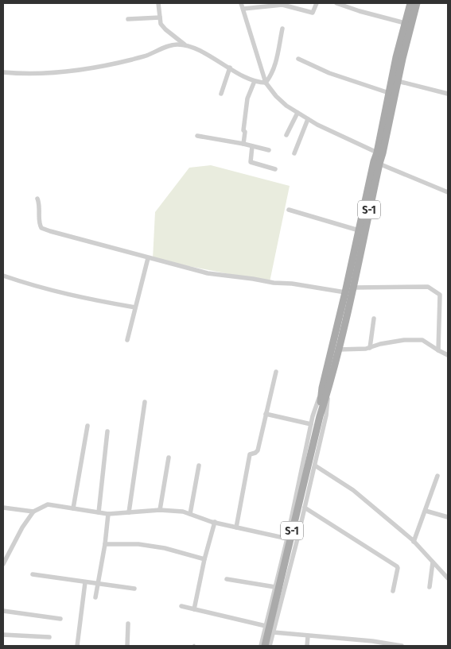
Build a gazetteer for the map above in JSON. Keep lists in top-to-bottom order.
{
  "streets": {
    "main road": ["S-1"]
  }
}
